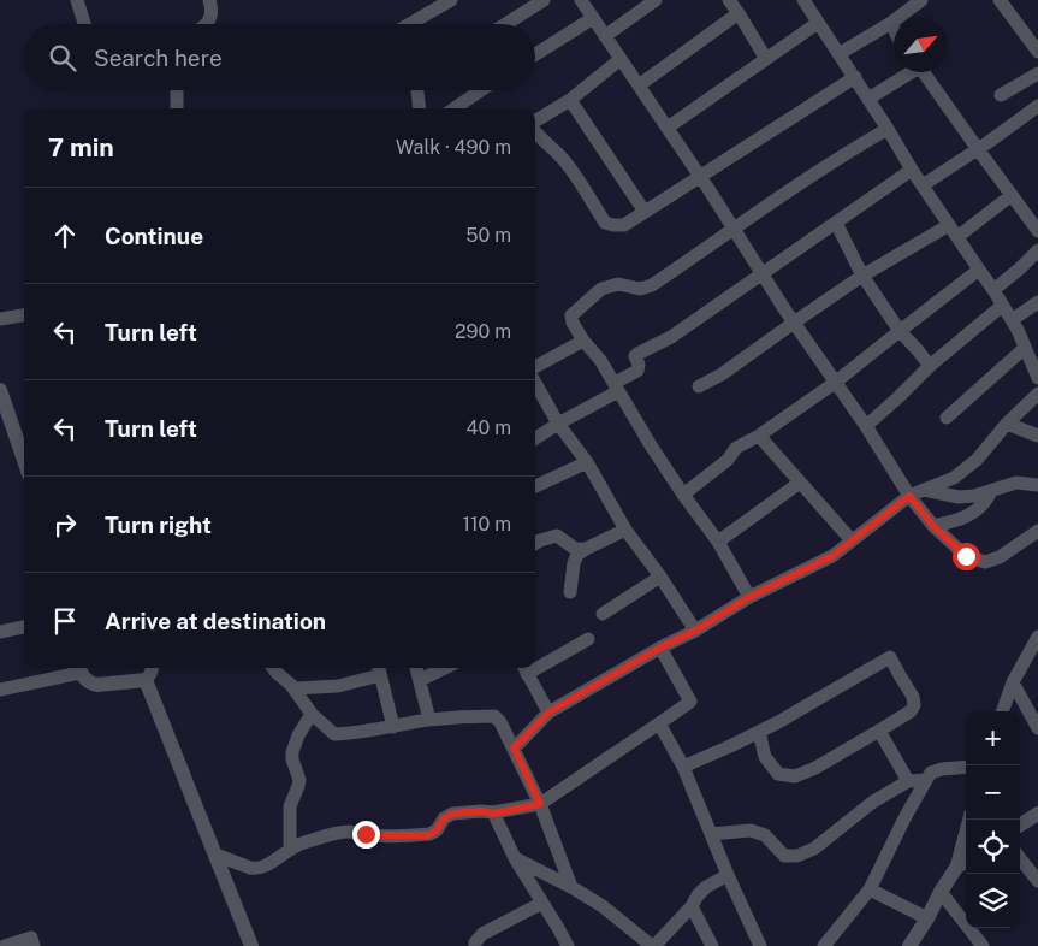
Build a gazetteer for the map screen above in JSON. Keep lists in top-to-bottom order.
{
  "north": "top right",
  "page": {
    "search": "Search here",
    "heading": ["7 min", "Walk · 490 m"],
    "list": [
      ["Continue", "50 m"],
      ["Turn left", "290 m"],
      ["Turn left", "40 m"],
      ["Turn right", "110 m"],
      "Arrive at destination"
    ],
    "map_buttons": ["+", "−"]
  }
}
